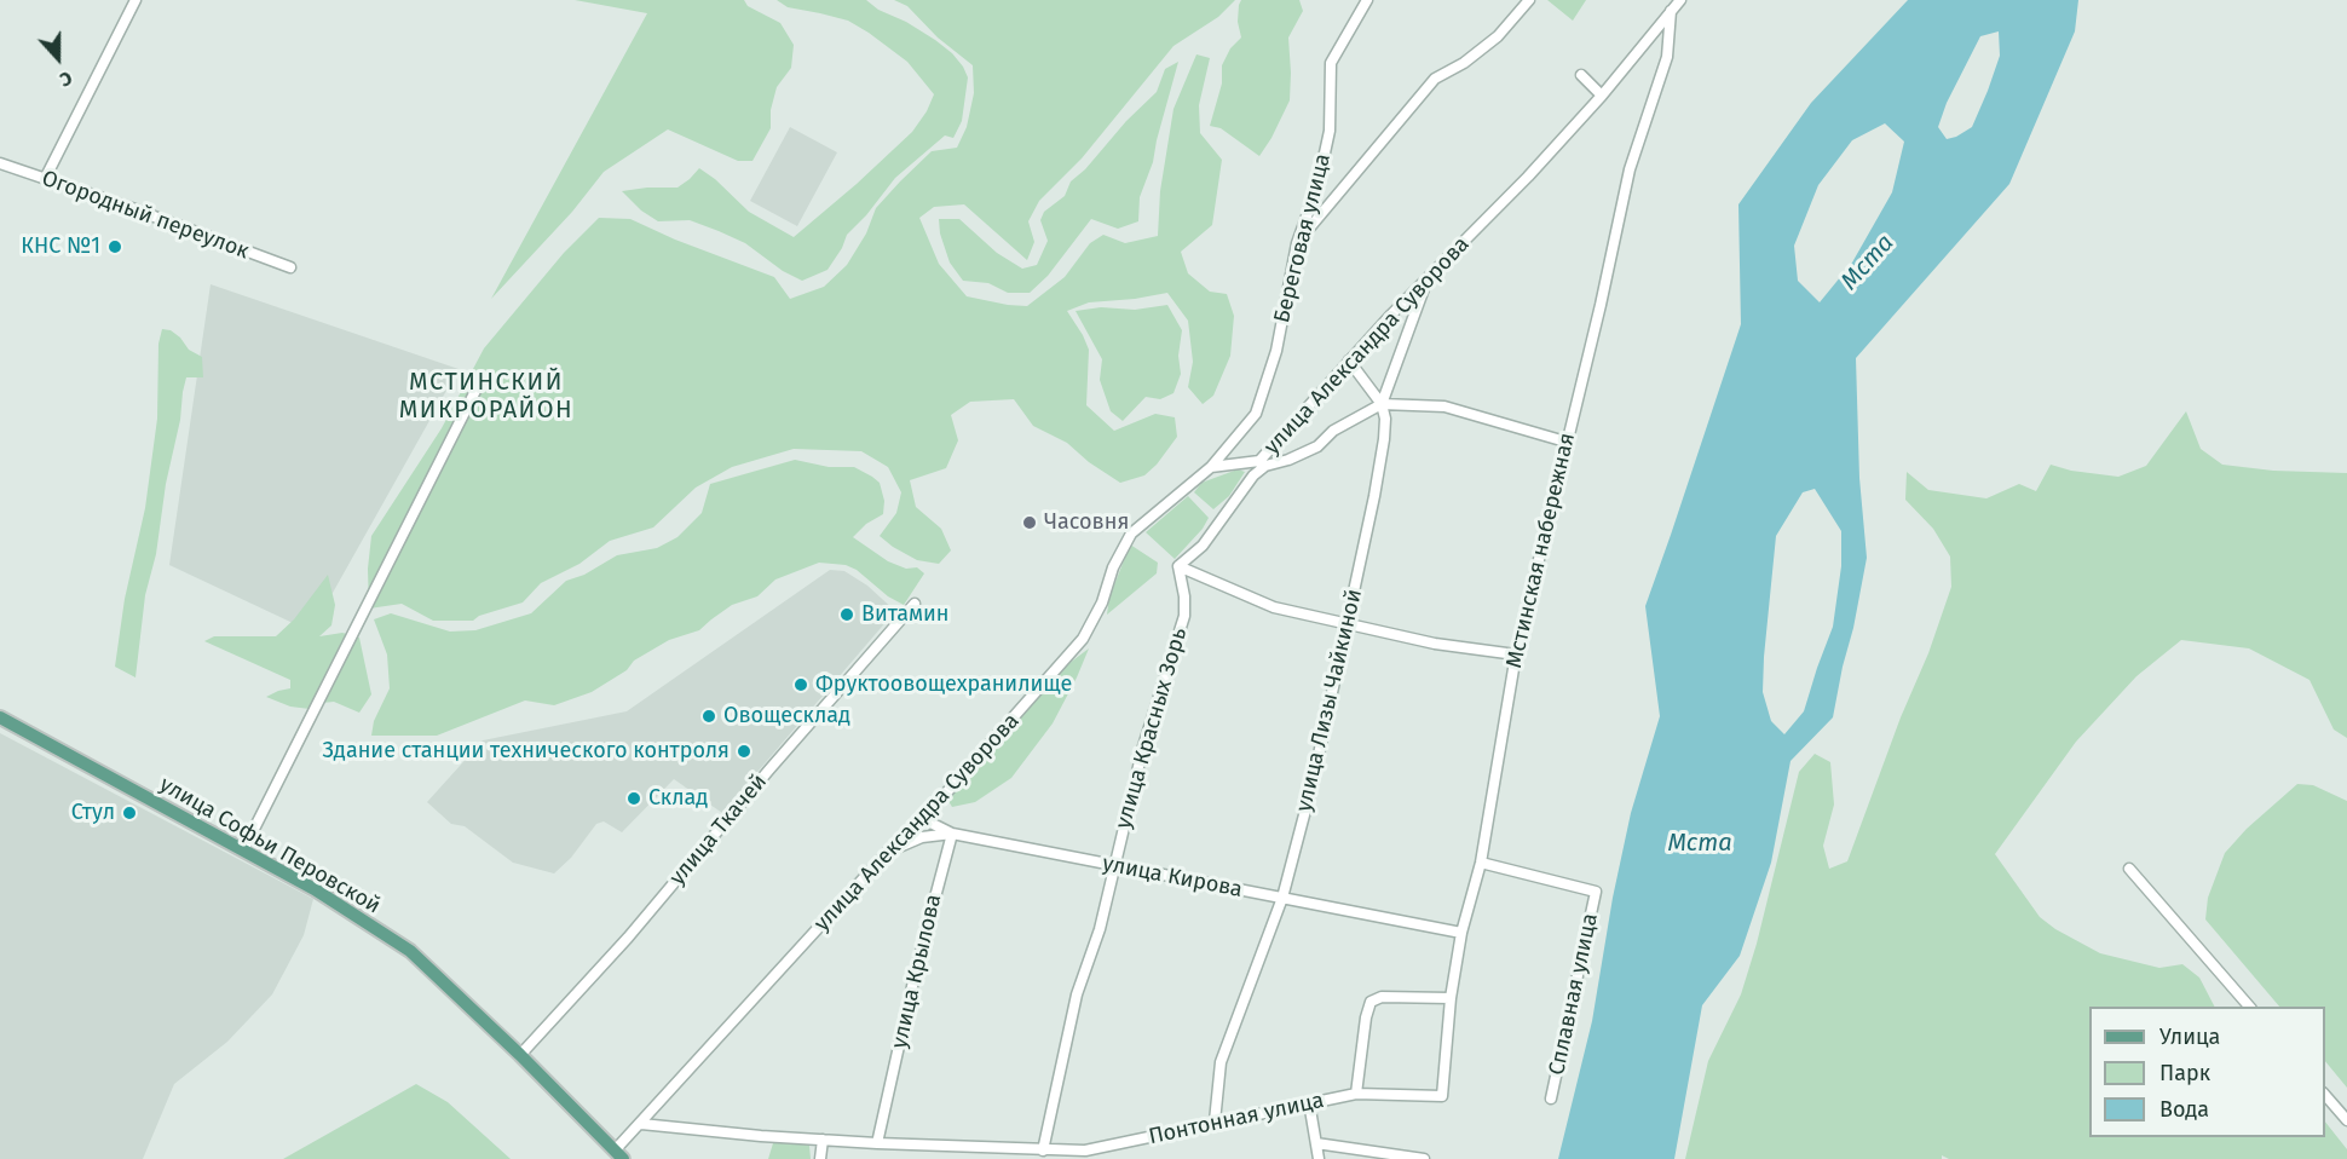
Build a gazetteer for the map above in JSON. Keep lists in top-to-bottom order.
{
  "streets": {
    "main road": ["улица Софьи Перовской"],
    "street": [
      "Огородный переулок",
      "Береговая улица",
      "улица Александра Суворова",
      "Мстинская набережная",
      "улица Лизы Чайкиной",
      "улица Красных Зорь",
      "улица Ткачей",
      "улица Кирова",
      "улица Крылова",
      "Сплавная улица",
      "Понтонная улица"
    ]
  },
  "crossings": [
    ["Береговая улица", "улица Александра Суворова"],
    ["улица Александра Суворова", "Мстинская набережная"],
    ["улица Александра Суворова", "улица Лизы Чайкиной"],
    ["улица Александра Суворова", "улица Софьи Перовской"],
    ["улица Александра Суворова", "улица Кирова"],
    ["улица Александра Суворова", "Понтонная улица"],
    ["Мстинская набережная", "улица Кирова"],
    ["Мстинская набережная", "Сплавная улица"],
    ["Мстинская набережная", "Понтонная улица"],
    ["улица Лизы Чайкиной", "улица Кирова"],
    ["улица Лизы Чайкиной", "Понтонная улица"],
    ["улица Красных Зорь", "улица Кирова"],
    ["улица Красных Зорь", "Понтонная улица"],
    ["улица Ткачей", "улица Софьи Перовской"],
    ["улица Кирова", "улица Крылова"],
    ["улица Крылова", "Понтонная улица"]
  ],
  "districts": ["МСТИНСКИЙ МИКРОРАЙОН"],
  "water": ["Мста"],
  "places": [
    "КНС №1",
    "Часовня",
    "Витамин",
    "Фруктоовощехранилище",
    "Овощесклад",
    "Здание станции технического контроля",
    "Склад",
    "Стул"
  ],
  "legend": ["Улица", "Парк", "Вода"],
  "north": "bottom"
}
